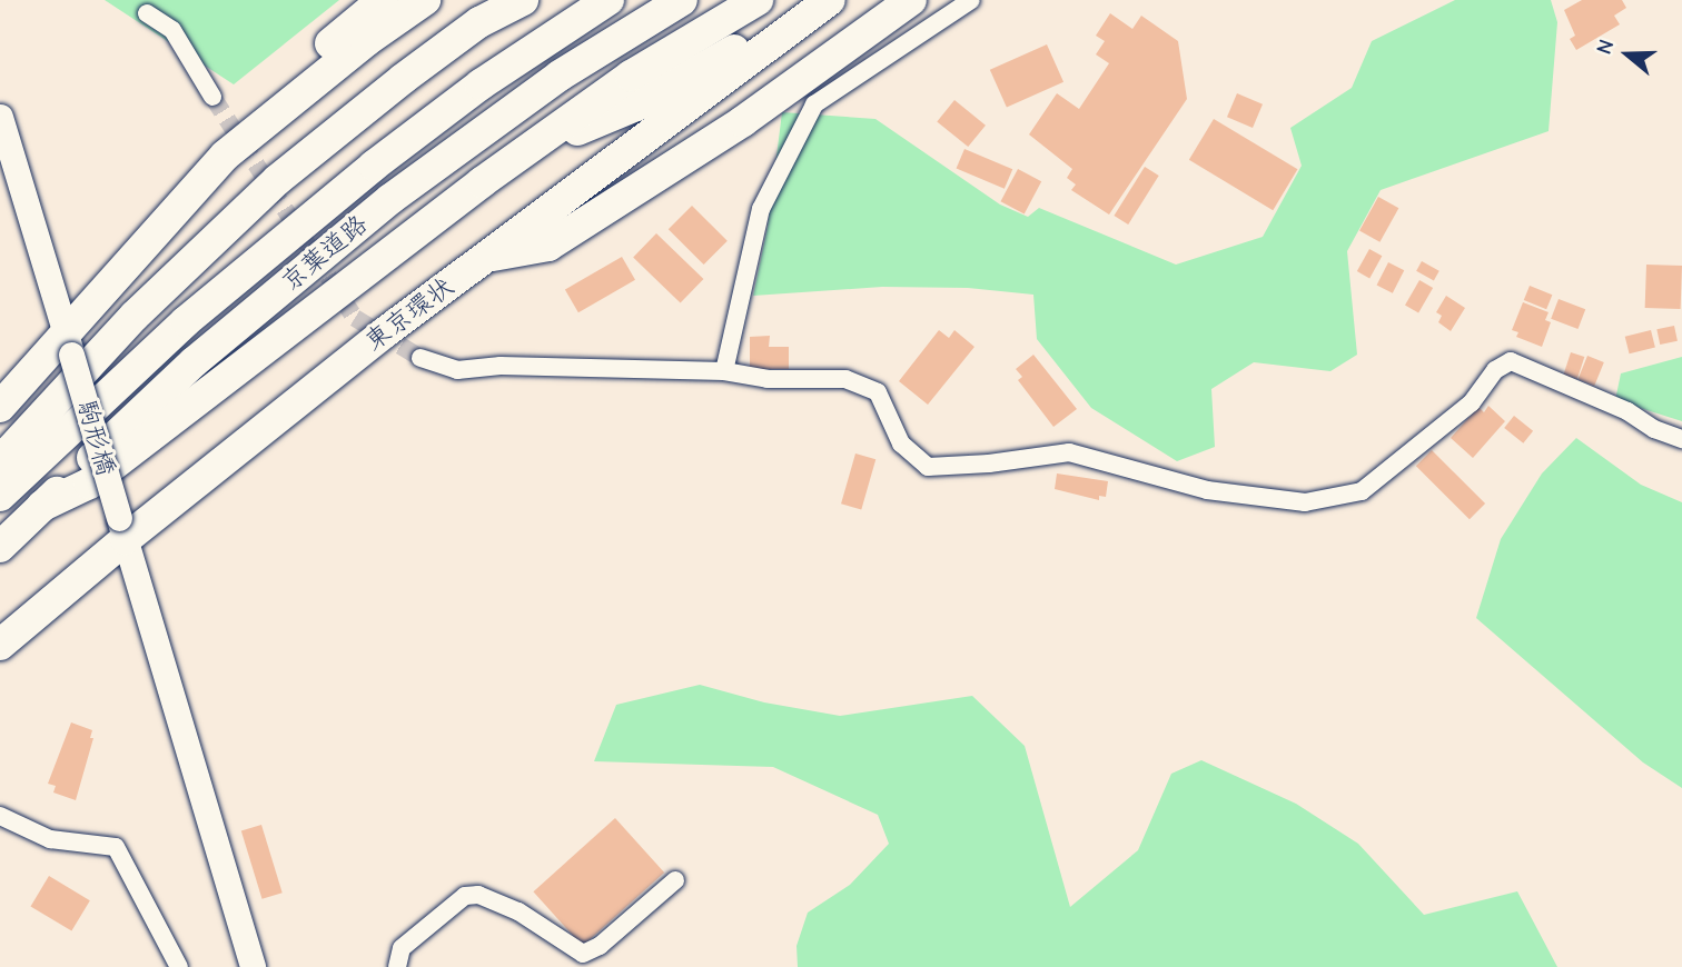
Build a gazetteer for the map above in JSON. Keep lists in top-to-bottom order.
{
  "streets": {
    "highway": ["京葉道路", "東京環状"],
    "street": ["駒形橋"]
  },
  "crossings": [
    ["東京環状", "駒形橋"]
  ],
  "north": "left"
}
